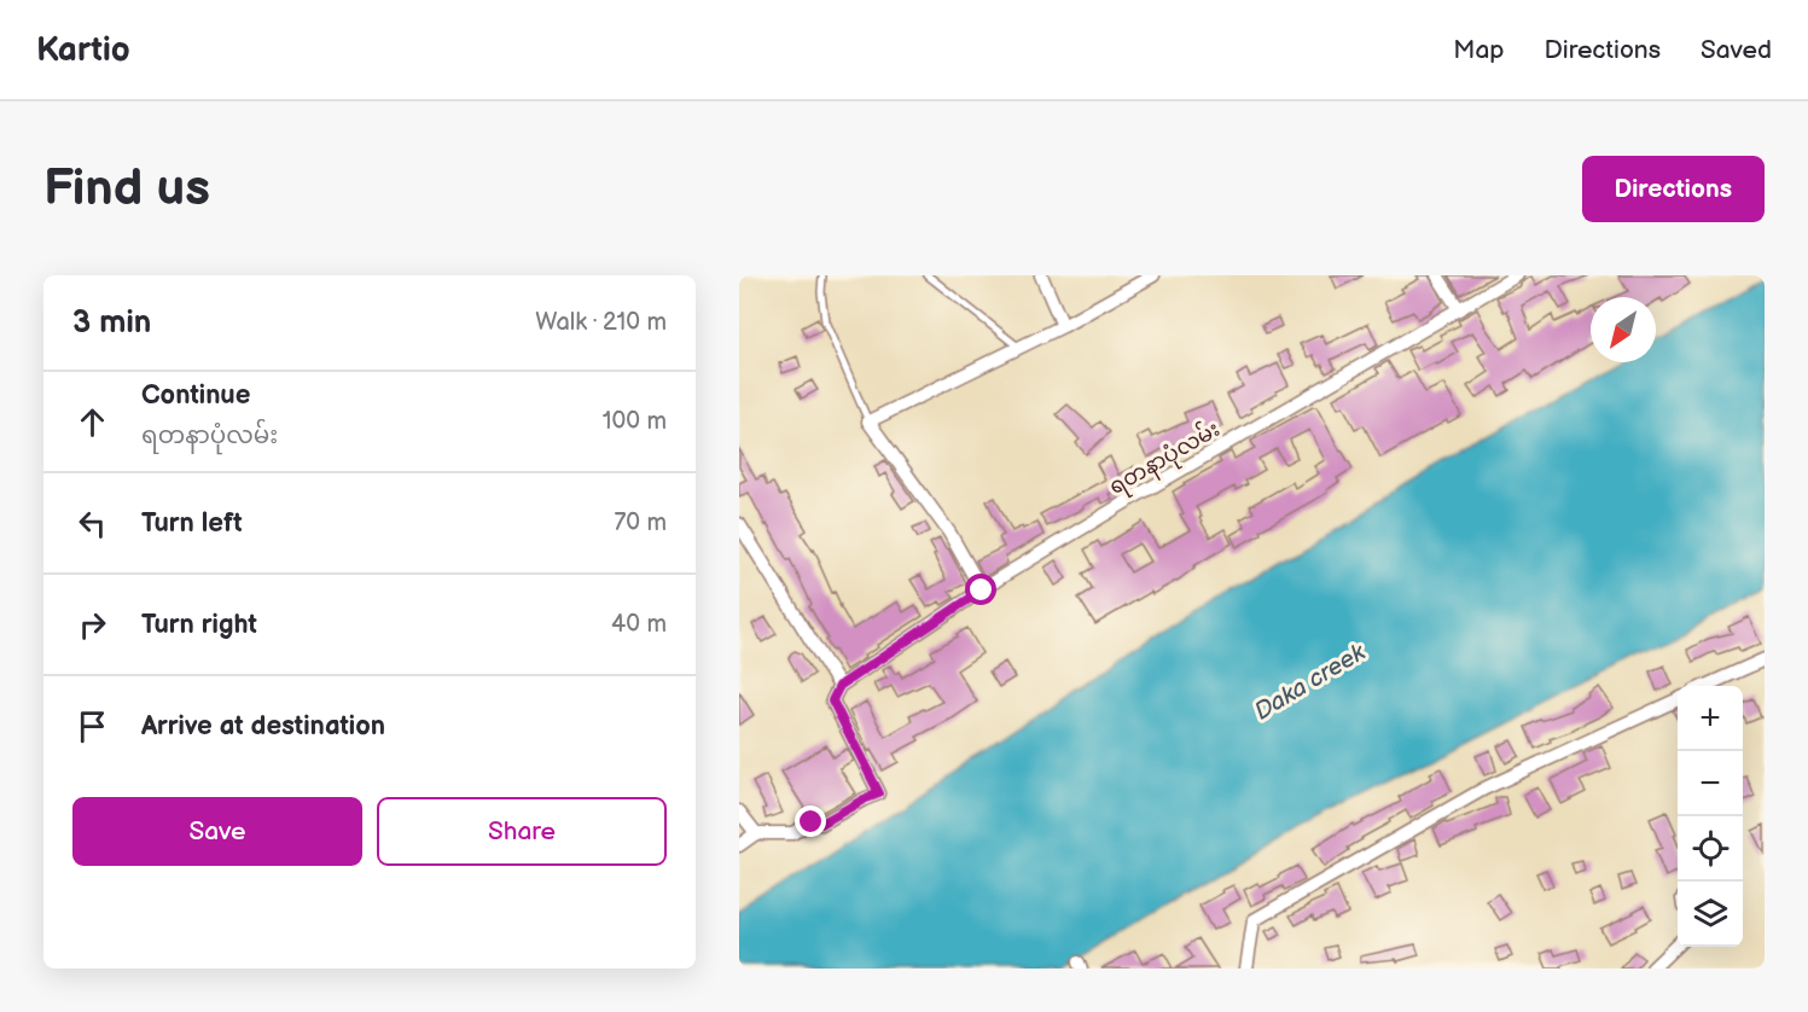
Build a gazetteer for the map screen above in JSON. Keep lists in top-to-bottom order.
{
  "streets": {
    "street": ["ရတနာပုံလမ်း"]
  },
  "water": ["Daka creek"],
  "north": "bottom left",
  "page": {
    "header": "Kartio",
    "nav": ["Map", "Directions", "Saved"],
    "buttons": [
      "Directions",
      ["Save", "Share"]
    ],
    "title": "Find us",
    "heading": ["3 min", "Walk · 210 m"],
    "list": [
      ["Continue", "ရတနာပုံလမ်း", "100 m"],
      ["Turn left", "70 m"],
      ["Turn right", "40 m"],
      "Arrive at destination"
    ],
    "map_buttons": ["+", "−"]
  }
}
